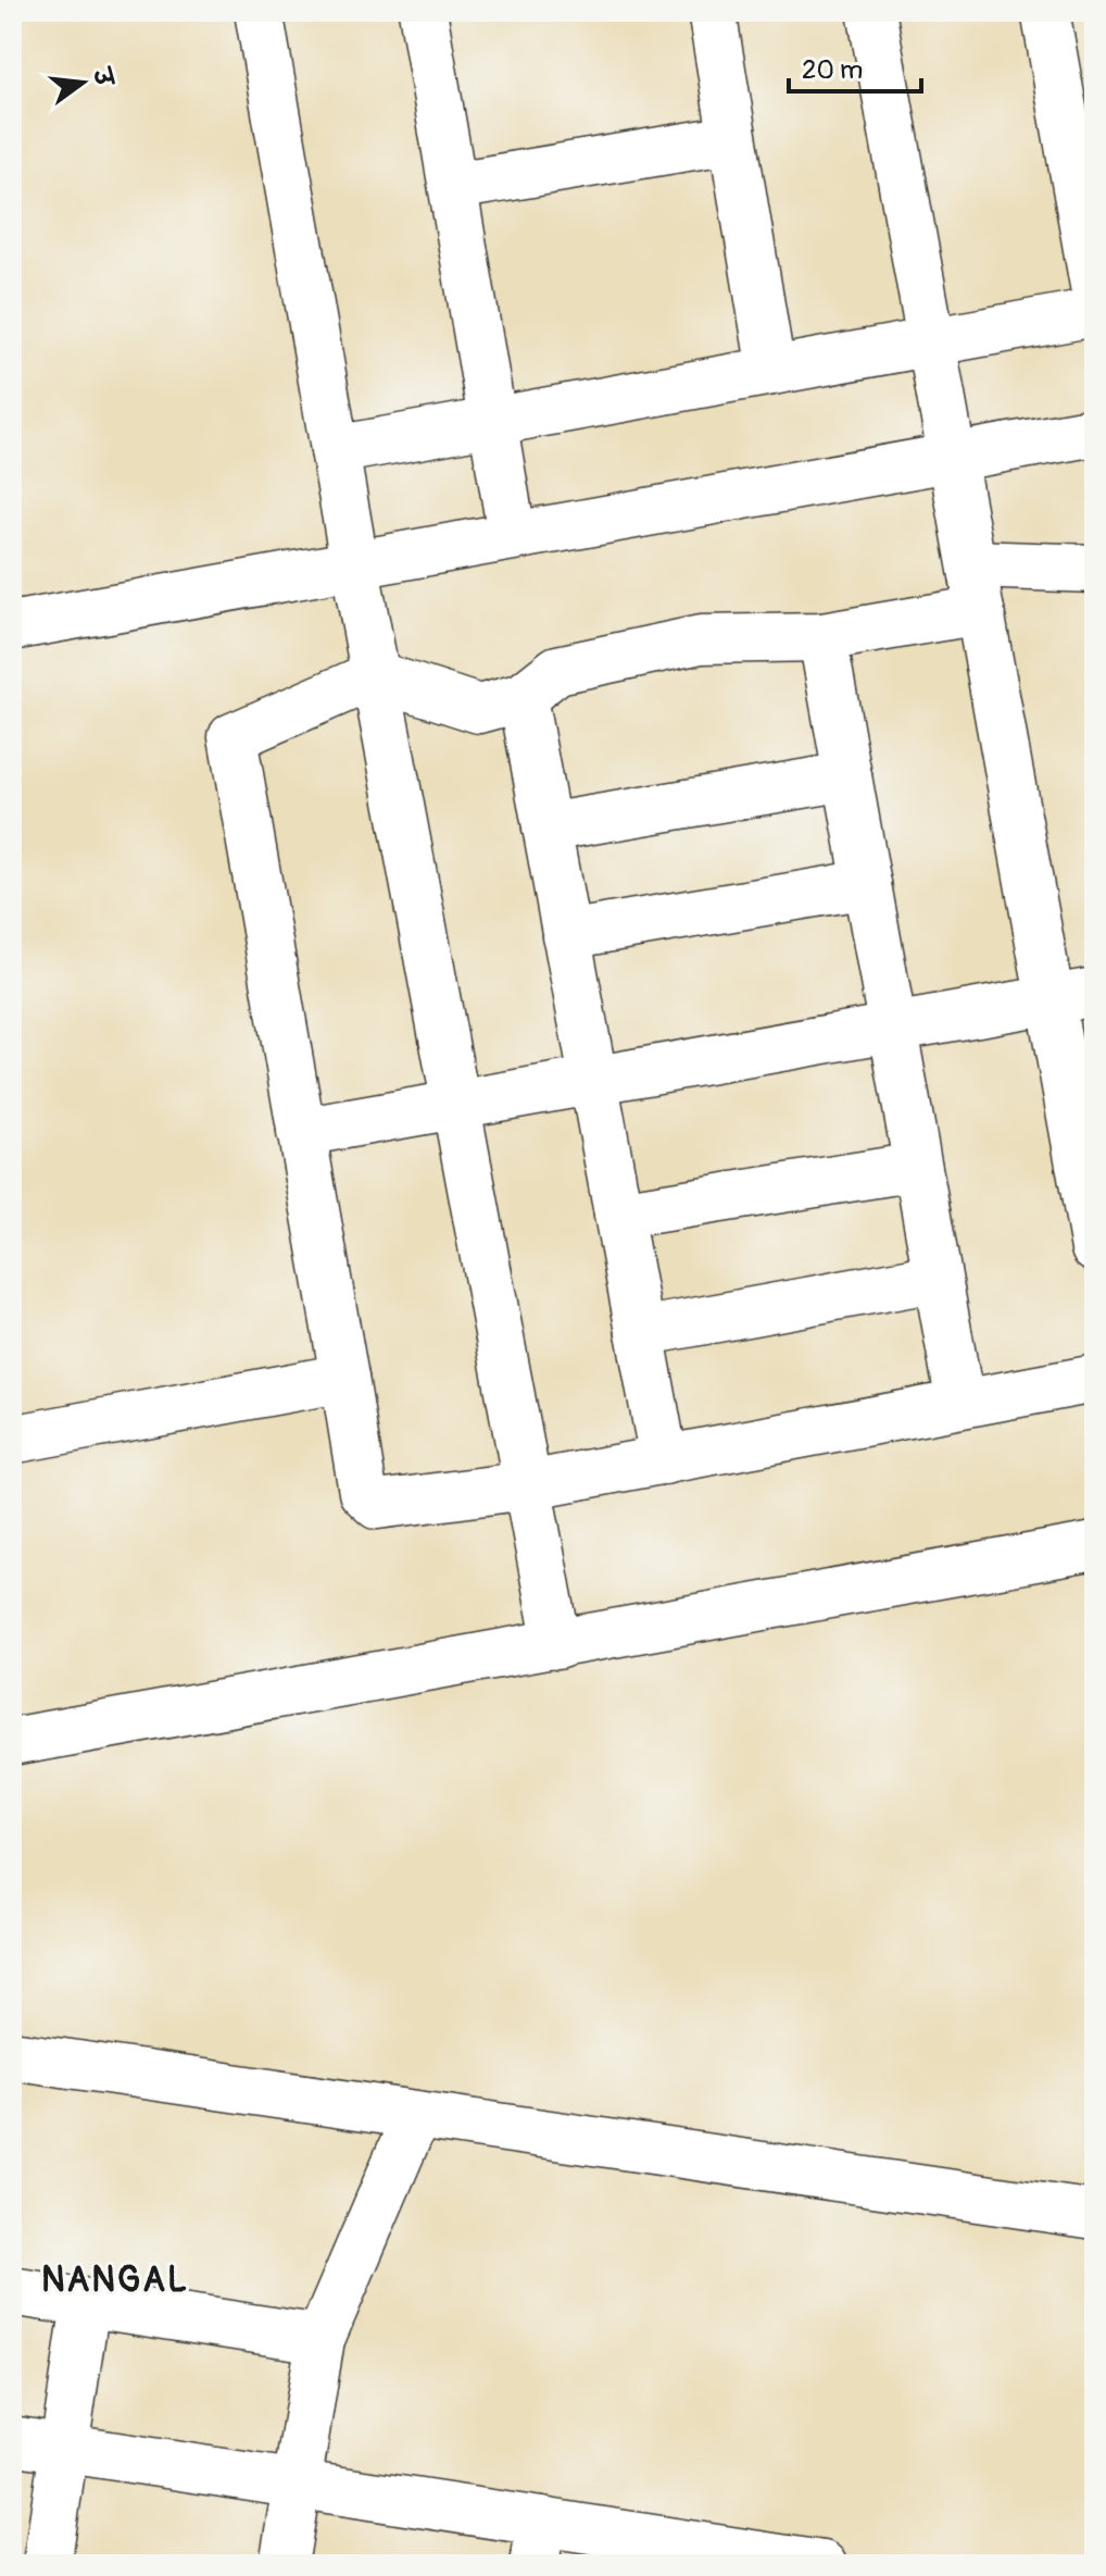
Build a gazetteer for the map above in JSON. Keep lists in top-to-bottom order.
{
  "districts": ["NANGAL"],
  "scale_bar": "20 m",
  "north": "right"
}
